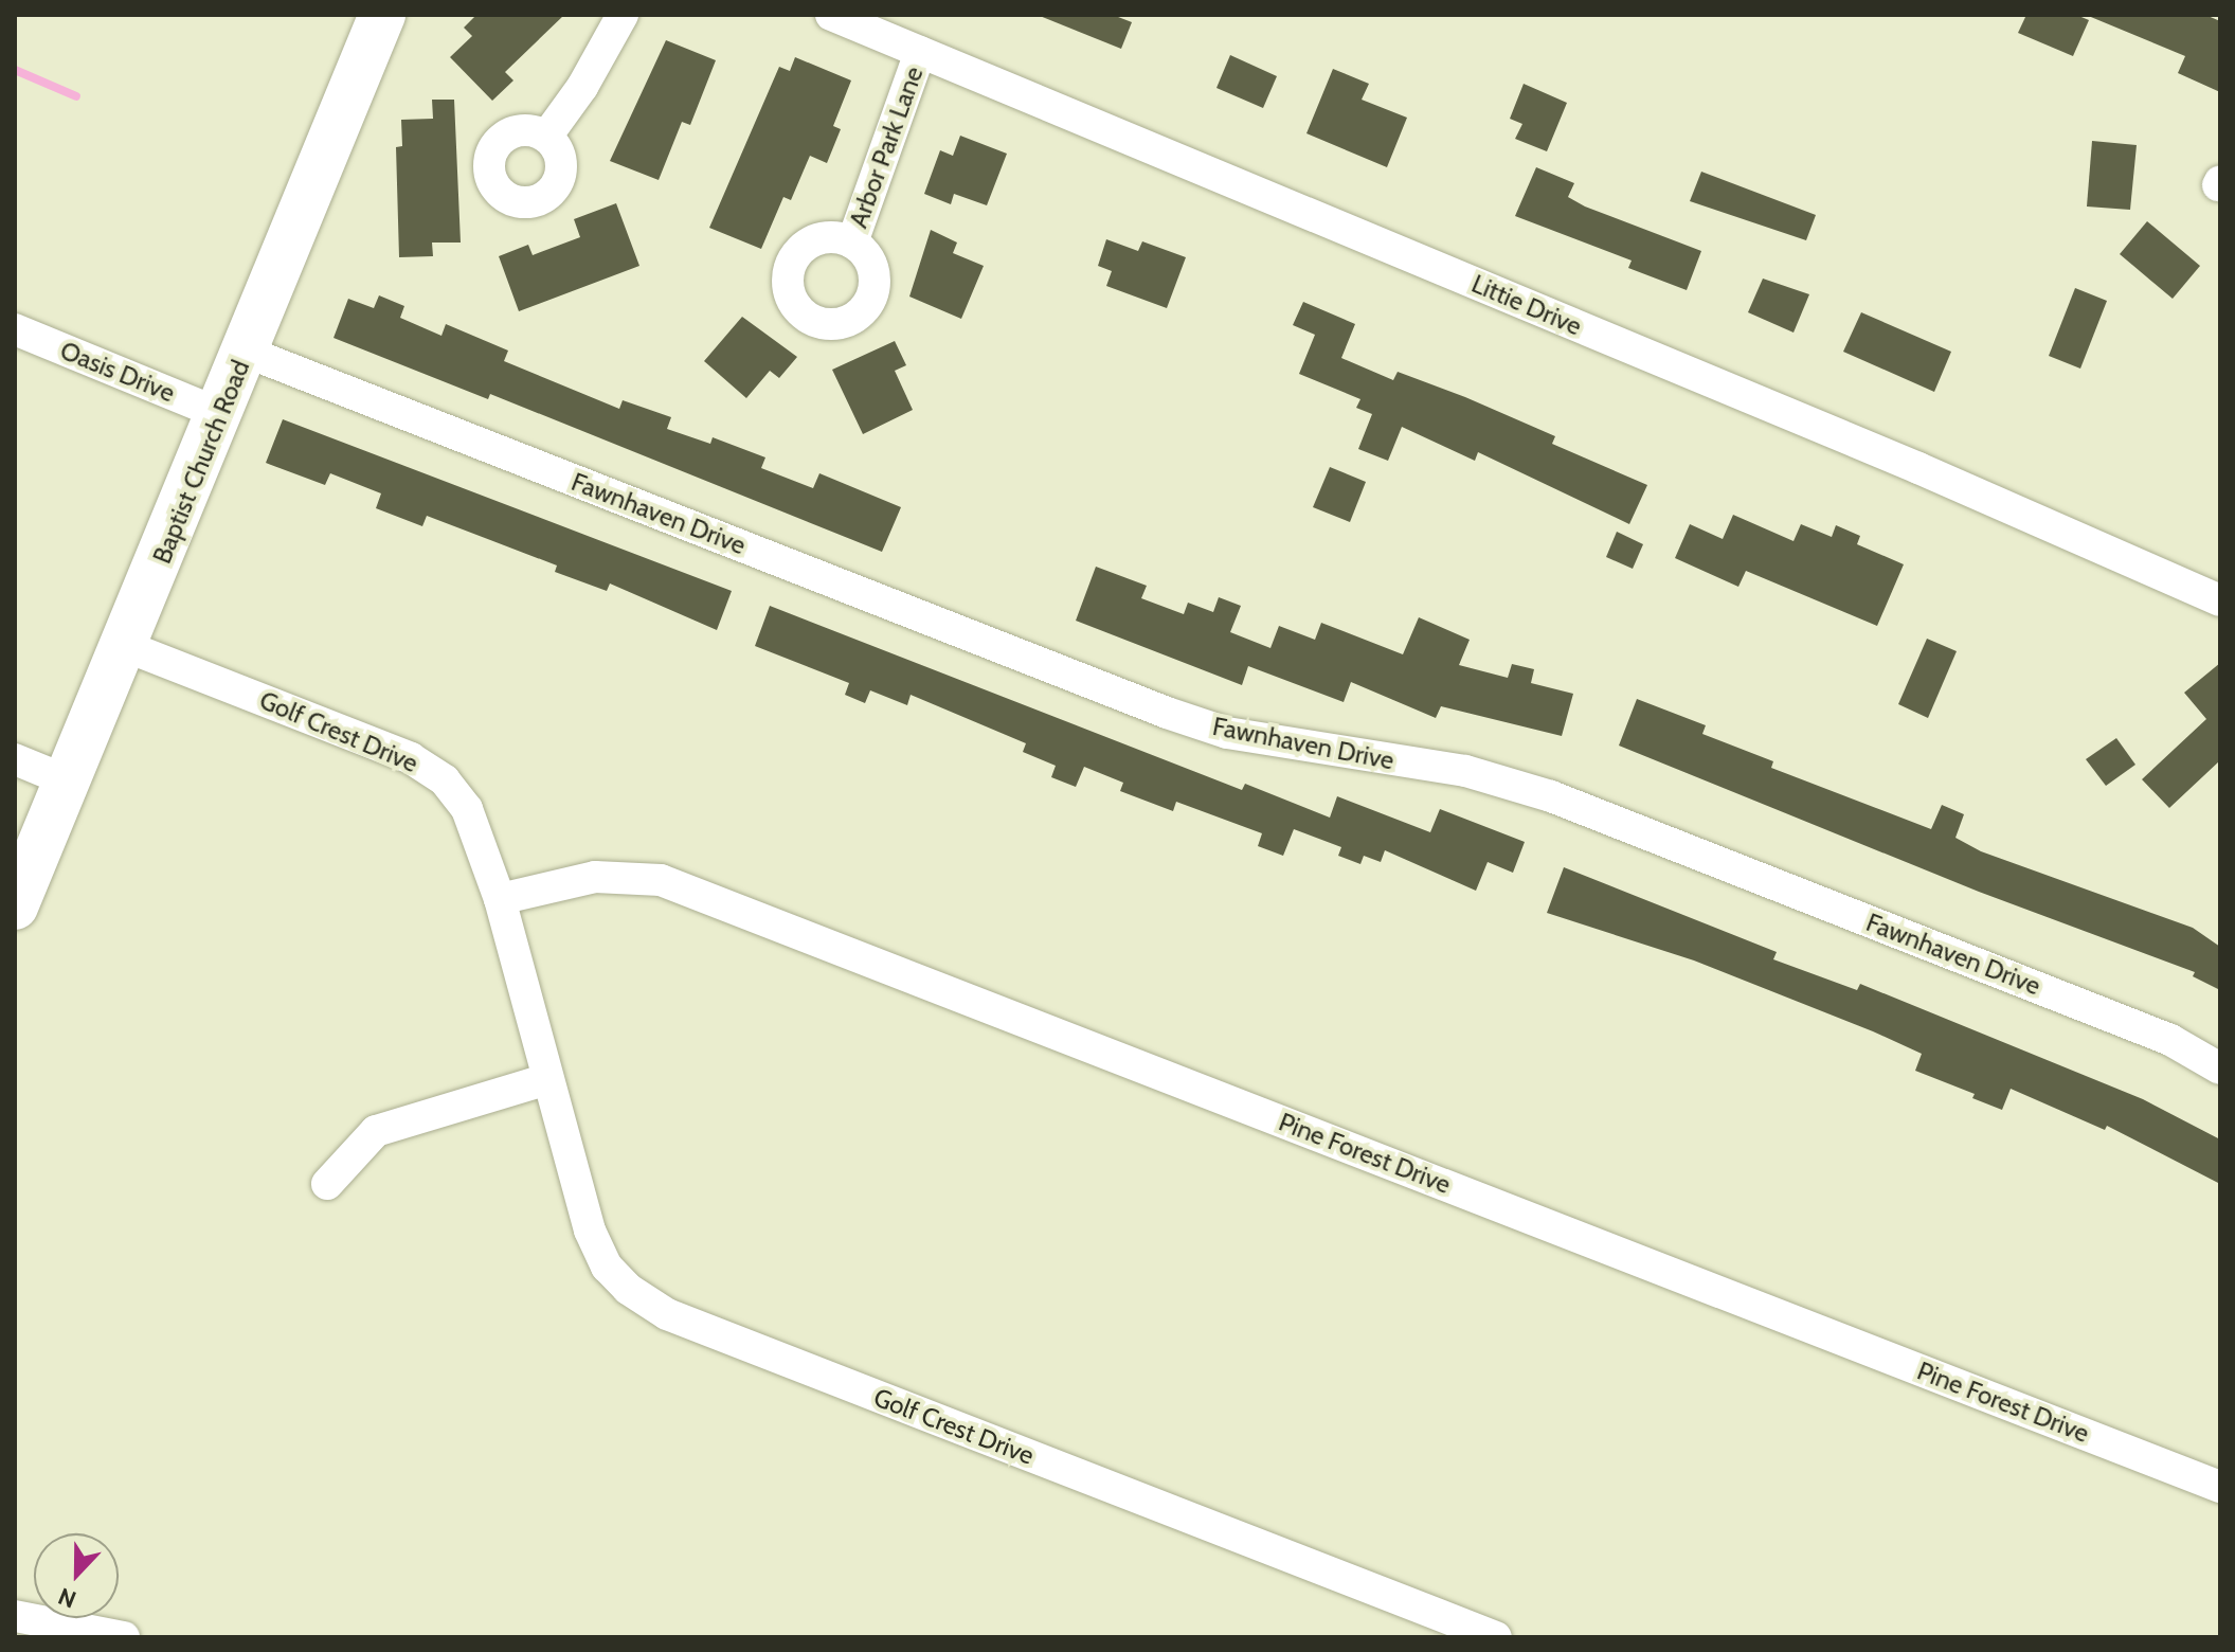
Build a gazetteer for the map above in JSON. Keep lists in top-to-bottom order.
{
  "streets": {
    "street": [
      "Arbor Park Lane",
      "Littie Drive",
      "Oasis Drive",
      "Baptist Church Road",
      "Fawnhaven Drive",
      "Golf Crest Drive",
      "Pine Forest Drive"
    ]
  },
  "crossings": [
    ["Arbor Park Lane", "Littie Drive"],
    ["Oasis Drive", "Baptist Church Road"],
    ["Baptist Church Road", "Fawnhaven Drive"],
    ["Baptist Church Road", "Golf Crest Drive"],
    ["Golf Crest Drive", "Pine Forest Drive"]
  ],
  "north": "bottom"
}
